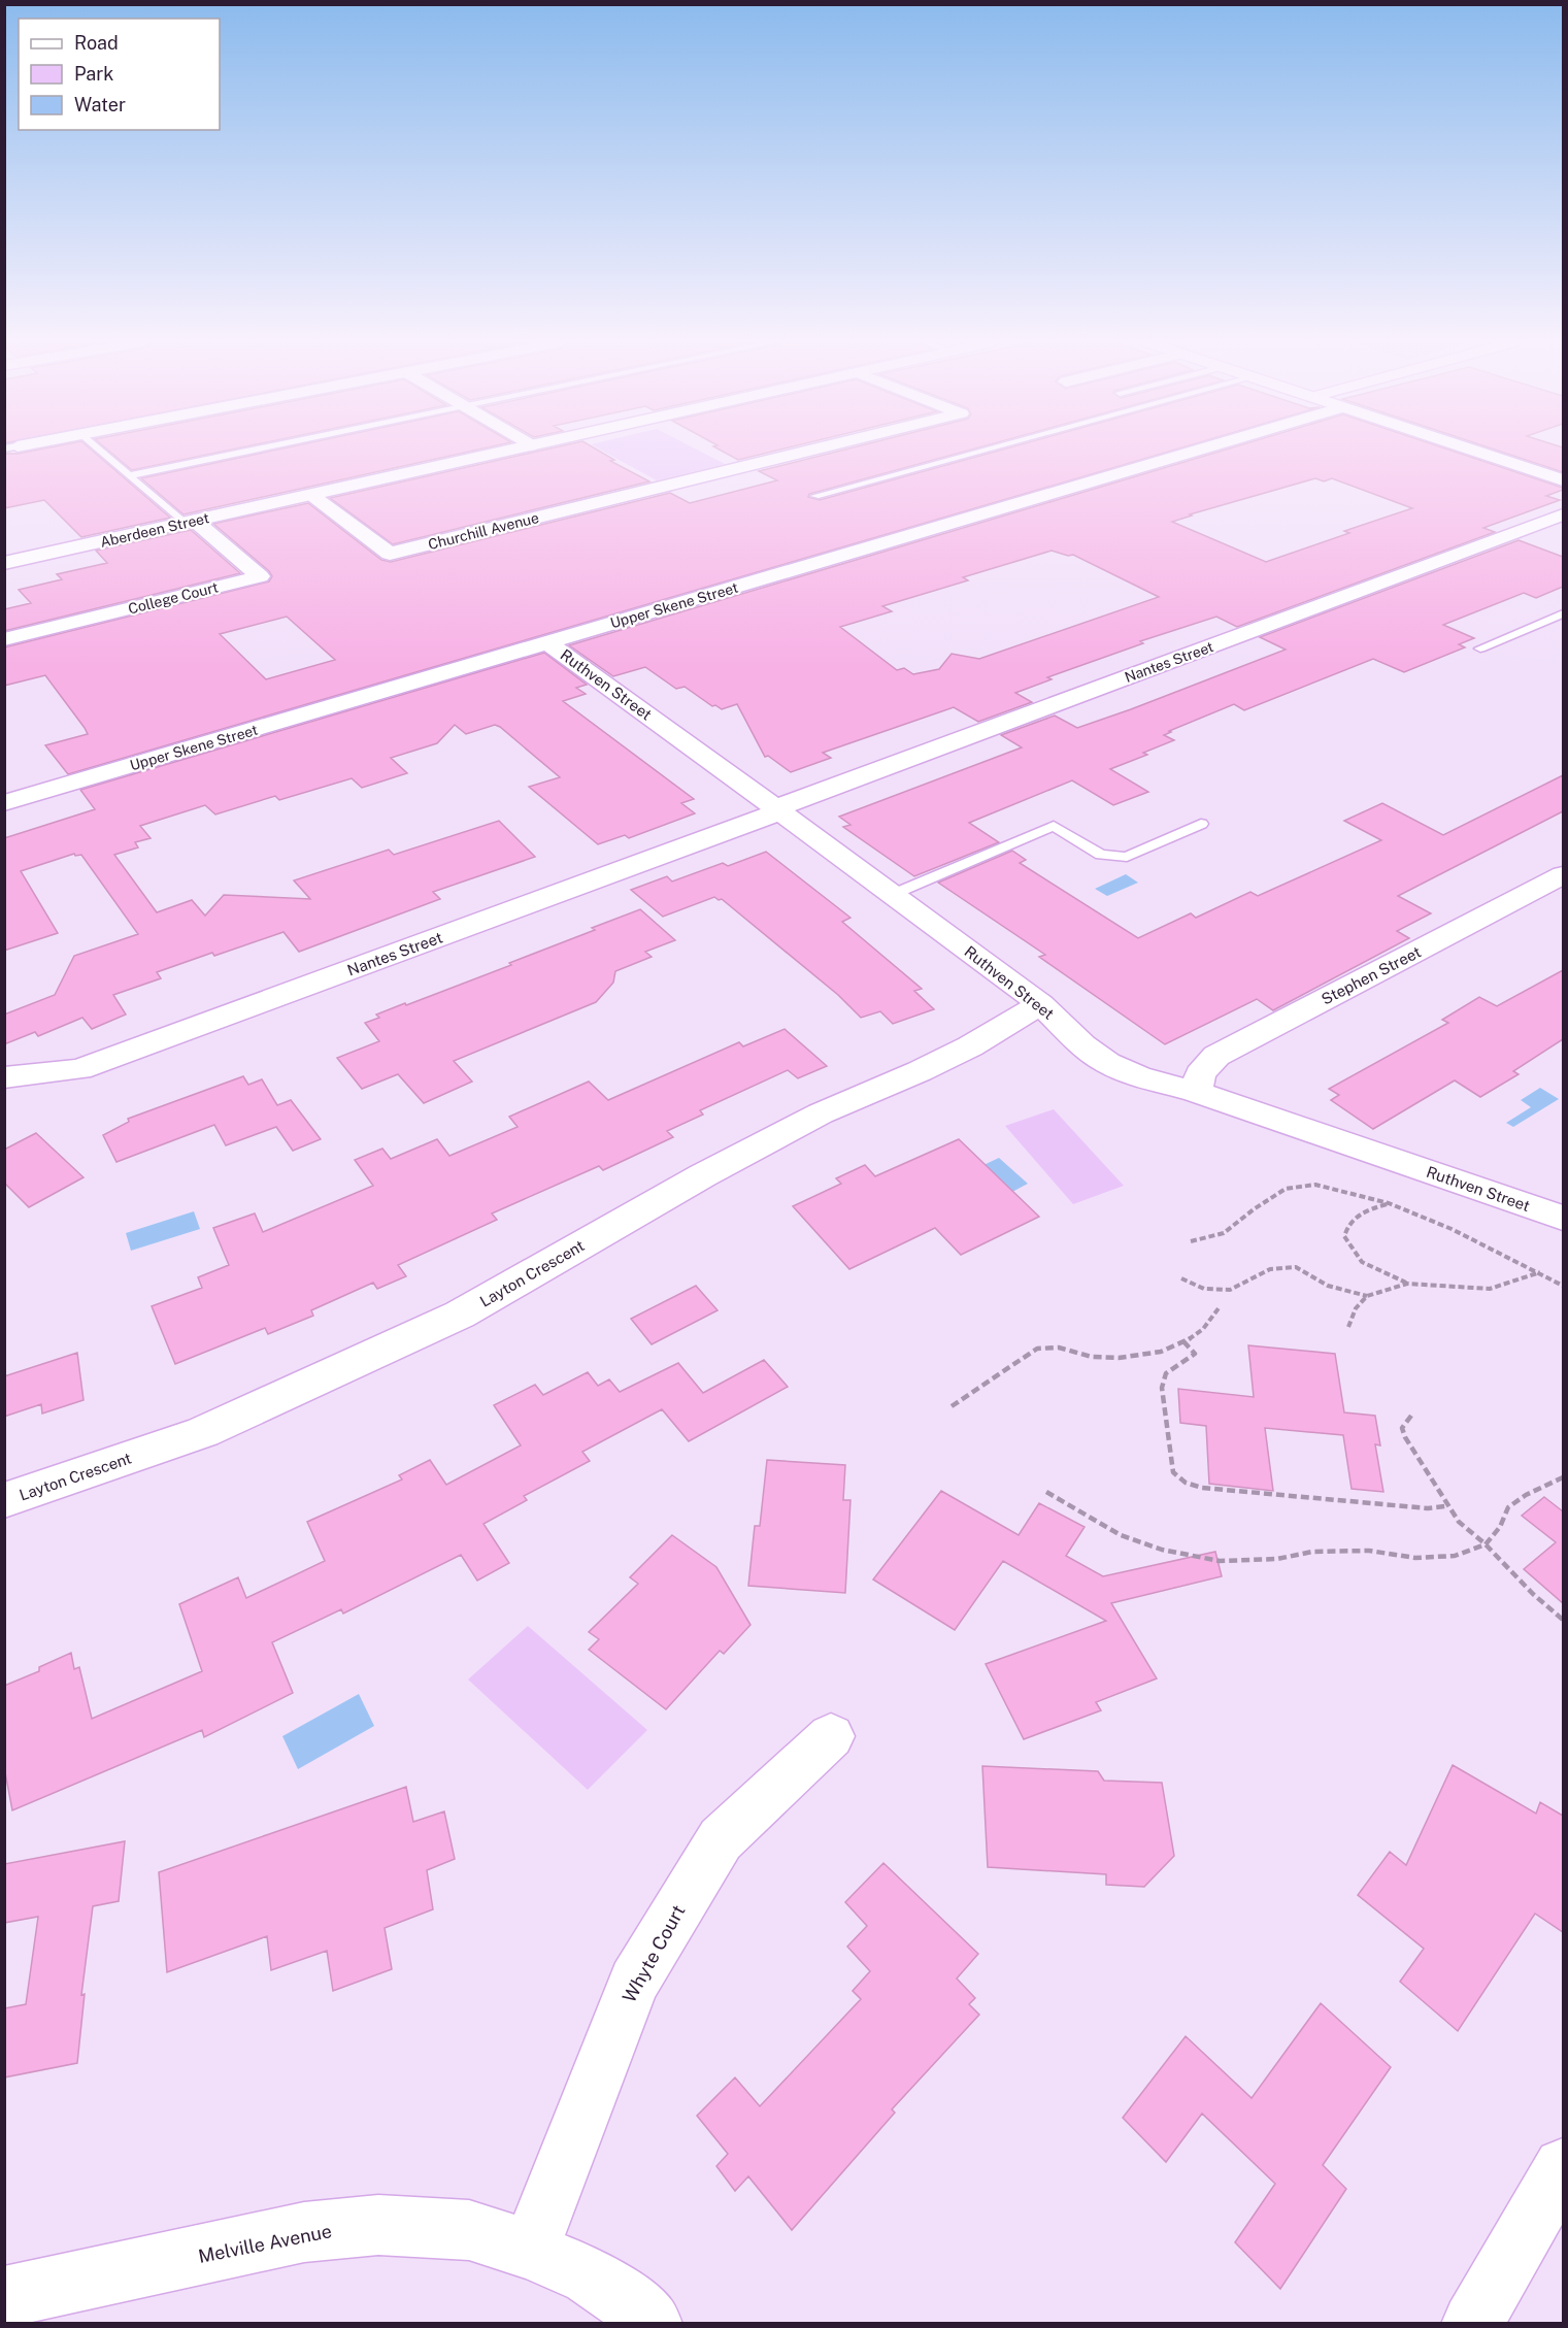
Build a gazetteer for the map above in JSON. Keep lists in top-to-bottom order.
{
  "streets": {
    "street": [
      "Aberdeen Street",
      "Churchill Avenue",
      "College Court",
      "Upper Skene Street",
      "Nantes Street",
      "Ruthven Street",
      "Stephen Street",
      "Layton Crescent",
      "Whyte Court",
      "Melville Avenue"
    ]
  },
  "crossings": [
    ["Aberdeen Street", "Churchill Avenue"],
    ["Aberdeen Street", "College Court"],
    ["Upper Skene Street", "Ruthven Street"],
    ["Nantes Street", "Ruthven Street"],
    ["Ruthven Street", "Stephen Street"],
    ["Ruthven Street", "Layton Crescent"],
    ["Whyte Court", "Melville Avenue"]
  ],
  "legend": ["Road", "Park", "Water"]
}
